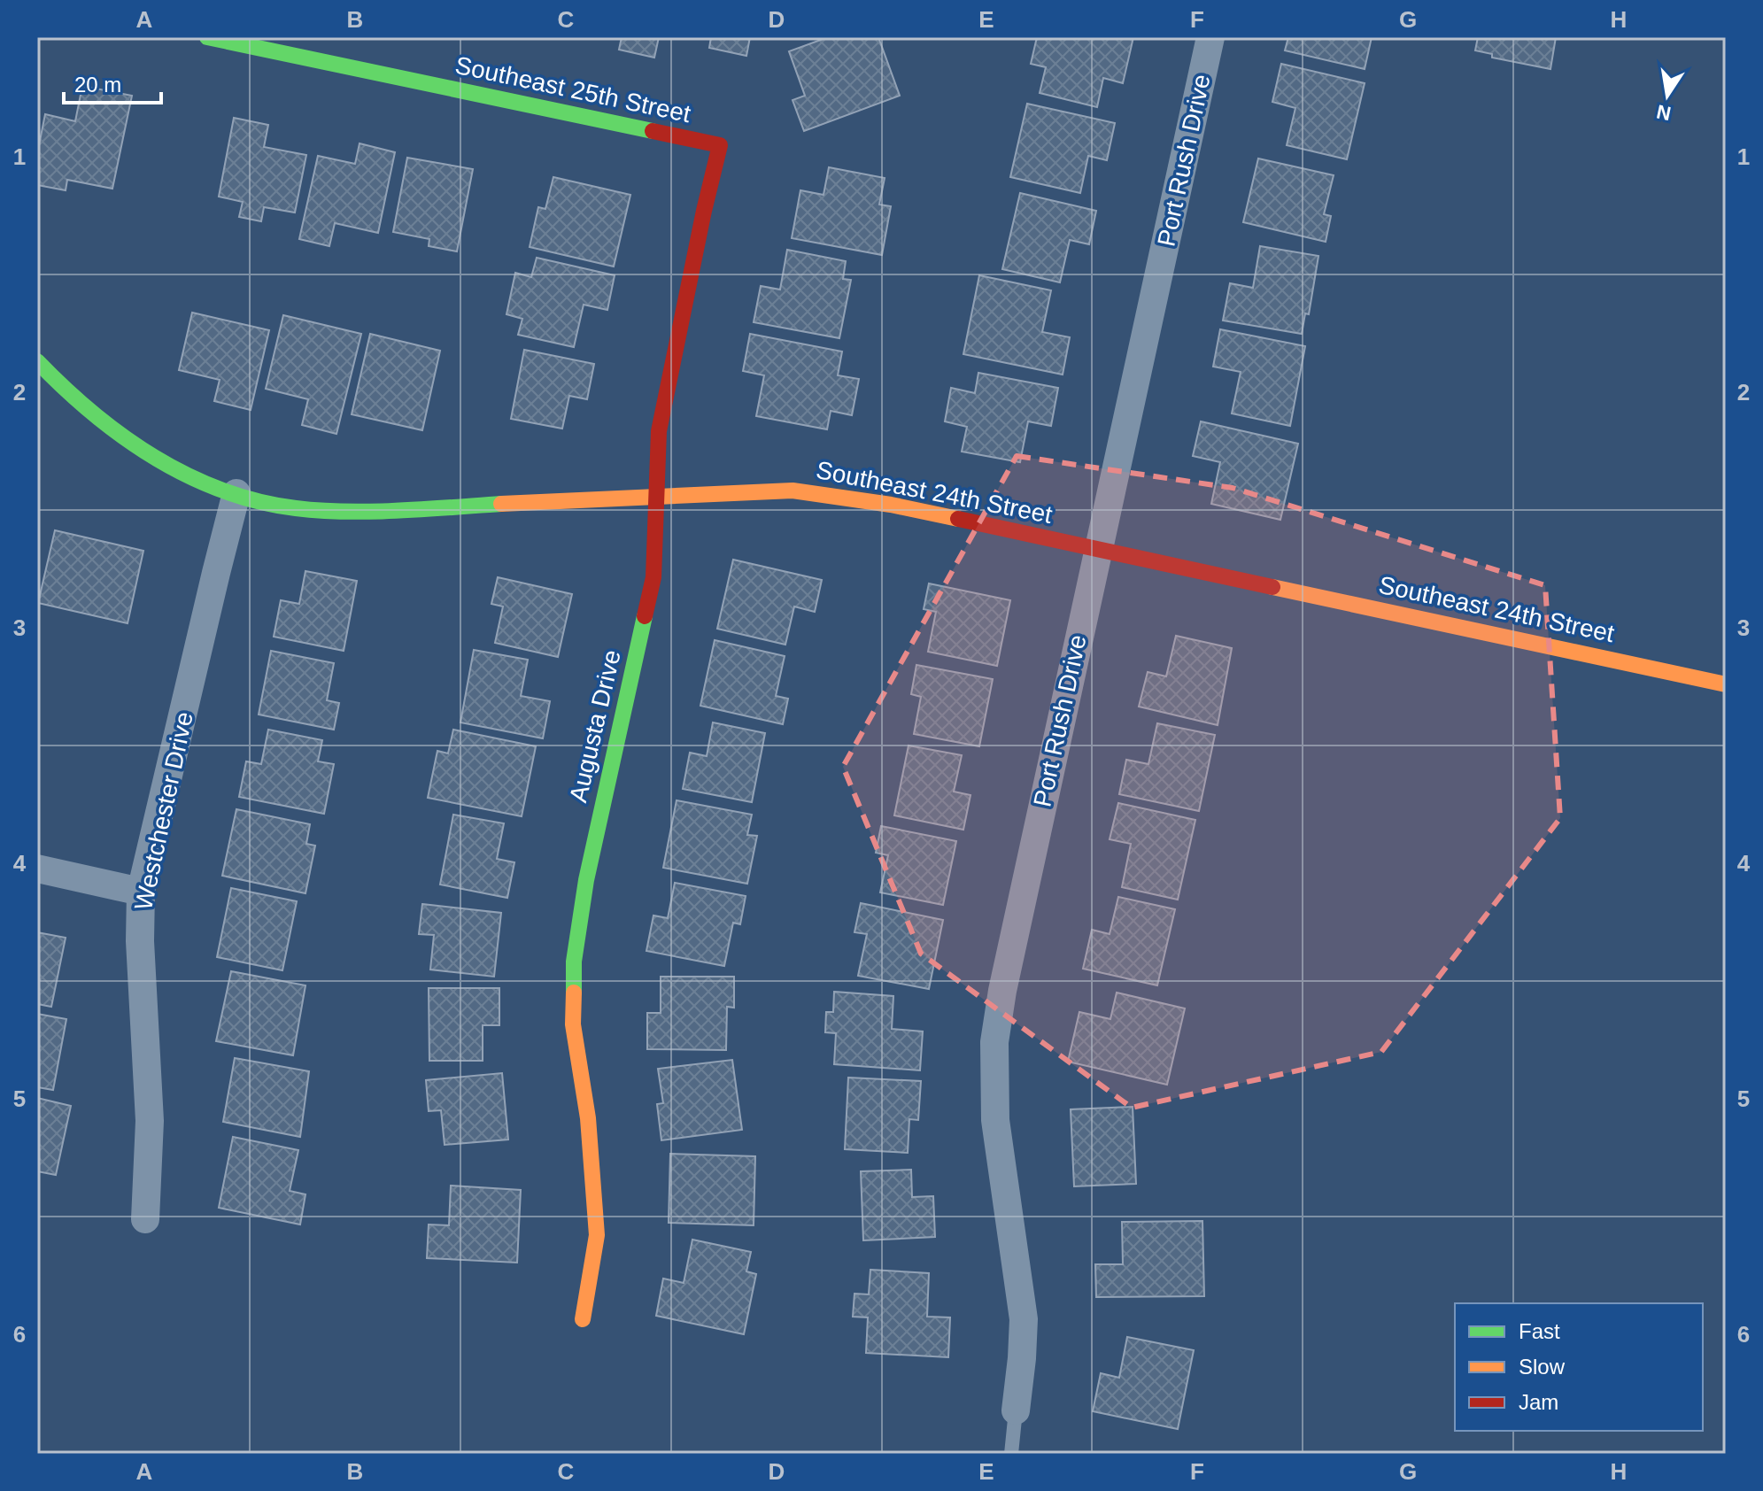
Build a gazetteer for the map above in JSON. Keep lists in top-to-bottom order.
{
  "streets": {
    "street": [
      "Southeast 25th Street",
      "Port Rush Drive",
      "Southeast 24th Street",
      "Augusta Drive",
      "Westchester Drive"
    ]
  },
  "crossings": [
    ["Southeast 25th Street", "Augusta Drive"],
    ["Port Rush Drive", "Southeast 24th Street"],
    ["Southeast 24th Street", "Augusta Drive"],
    ["Southeast 24th Street", "Westchester Drive"]
  ],
  "legend": ["Fast", "Slow", "Jam"],
  "scale_bar": "20 m",
  "north": "bottom",
  "grid": {
    "columns": [
      "A",
      "B",
      "C",
      "D",
      "E",
      "F",
      "G",
      "H"
    ],
    "rows": [
      "1",
      "2",
      "3",
      "4",
      "5",
      "6"
    ]
  }
}
